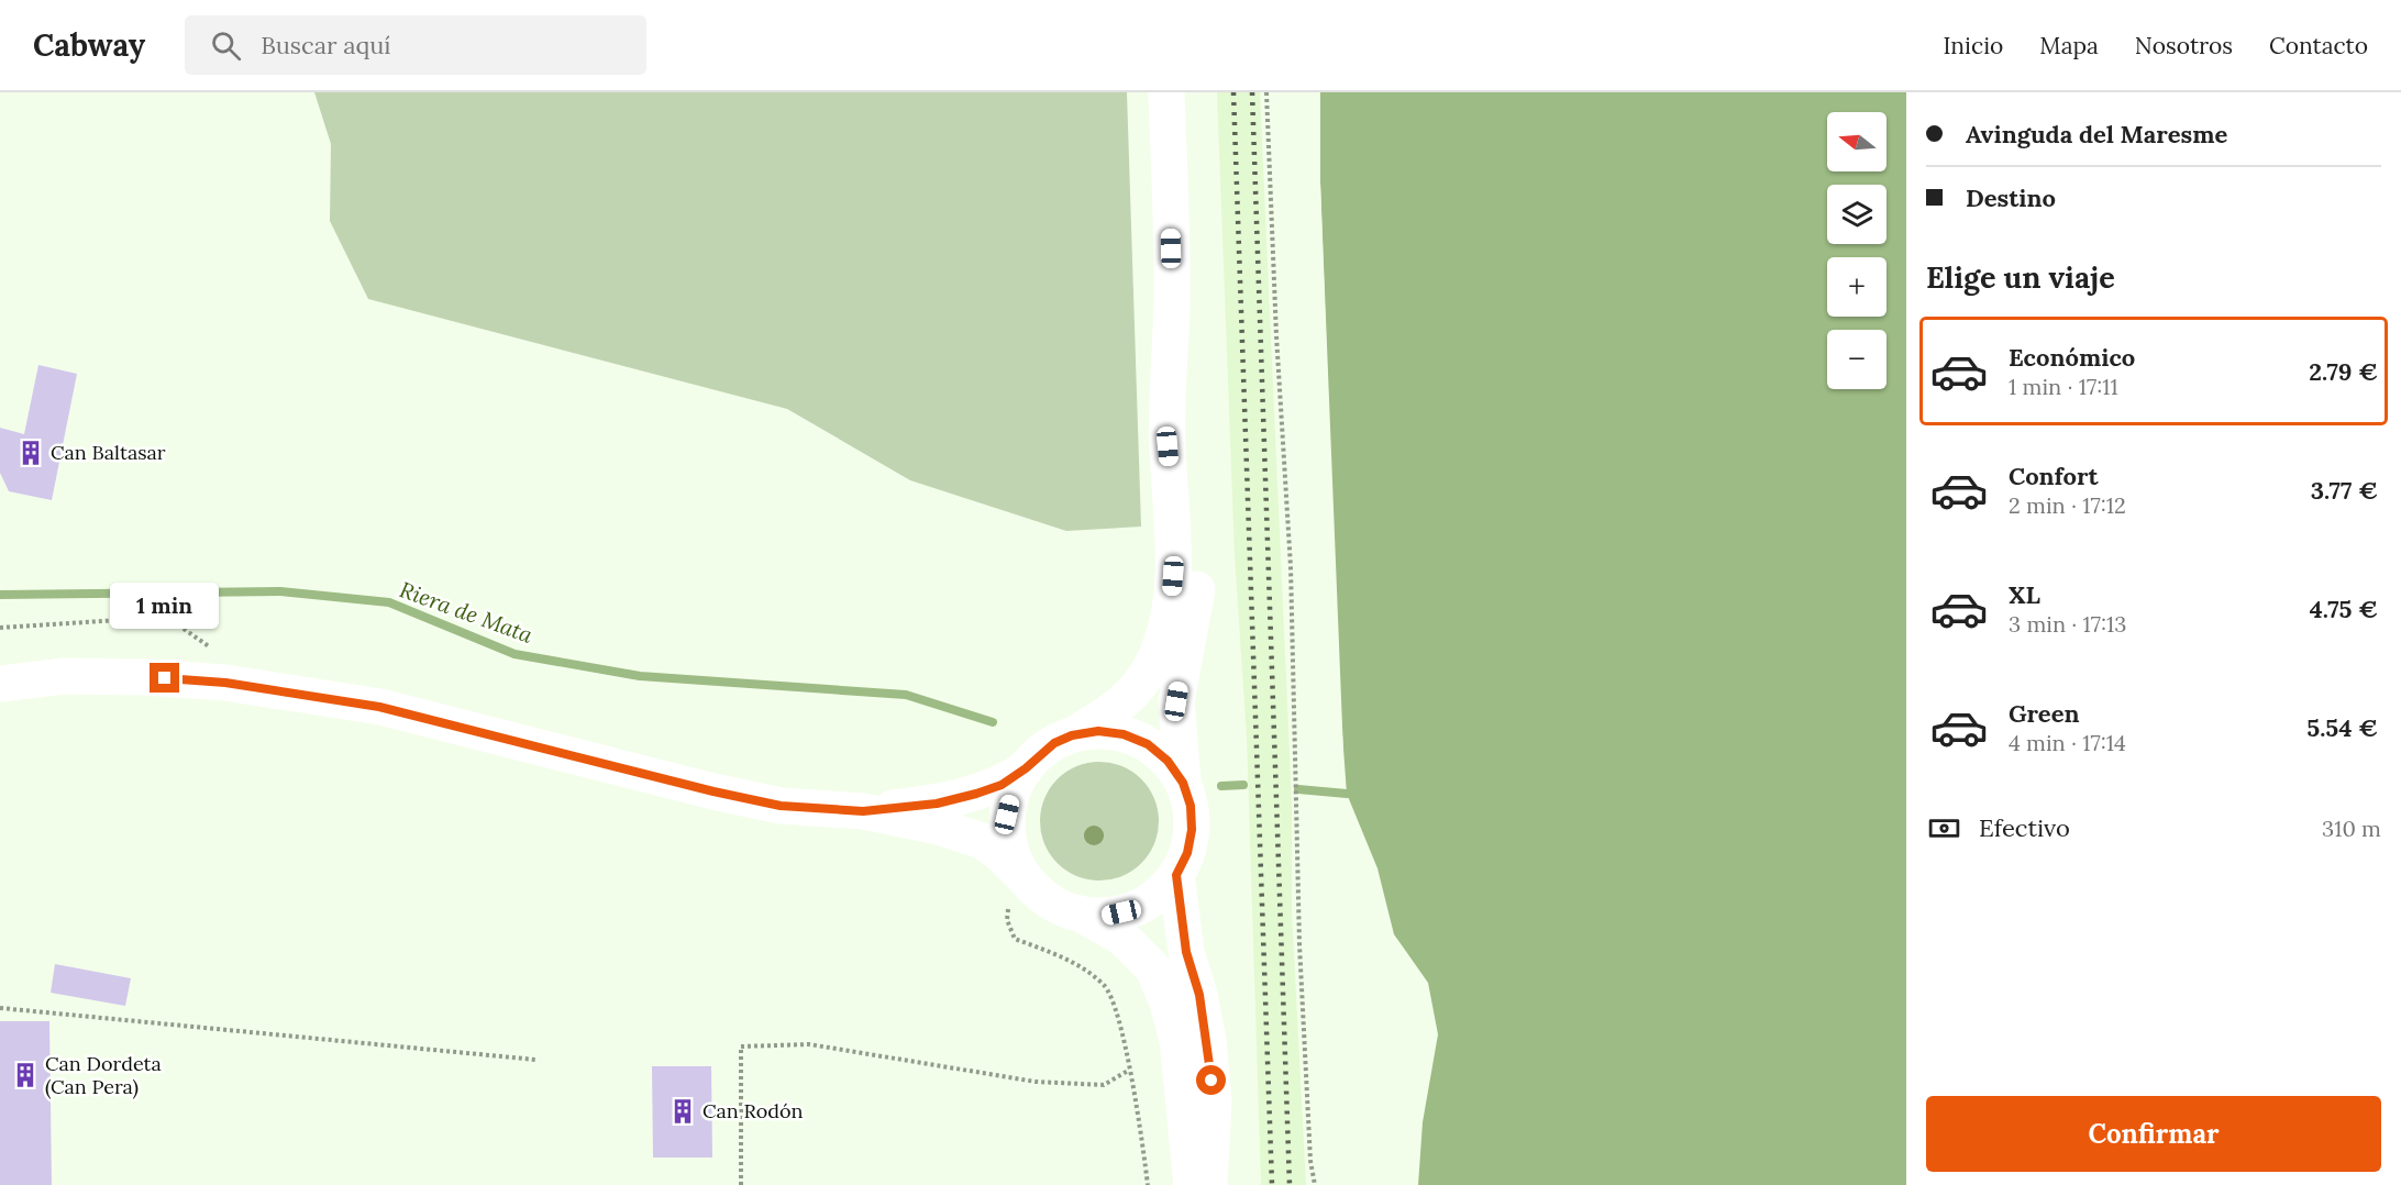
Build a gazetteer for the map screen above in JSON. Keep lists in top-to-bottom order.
{
  "water": ["Riera de Mata"],
  "places": {
    "building": ["Can Baltasar", "Can Dordeta (Can Pera)", "Can Rodón"]
  },
  "north": "left",
  "page": {
    "header": "Cabway",
    "search": "Buscar aquí",
    "nav": [
      "Inicio",
      "Mapa",
      "Nosotros",
      "Contacto"
    ],
    "banner": ["Avinguda del Maresme", "Destino"],
    "map_buttons": ["+", "−"],
    "heading": "Elige un viaje",
    "list": [
      {
        "name": "Económico",
        "note": "1 min · 17:11",
        "value": "2.79 €"
      },
      {
        "name": "Confort",
        "note": "2 min · 17:12",
        "value": "3.77 €"
      },
      {
        "name": "XL",
        "note": "3 min · 17:13",
        "value": "4.75 €"
      },
      {
        "name": "Green",
        "note": "4 min · 17:14",
        "value": "5.54 €"
      }
    ],
    "bubble": "1 min",
    "pay": ["Efectivo", "310 m"],
    "buttons": "Confirmar"
  }
}
